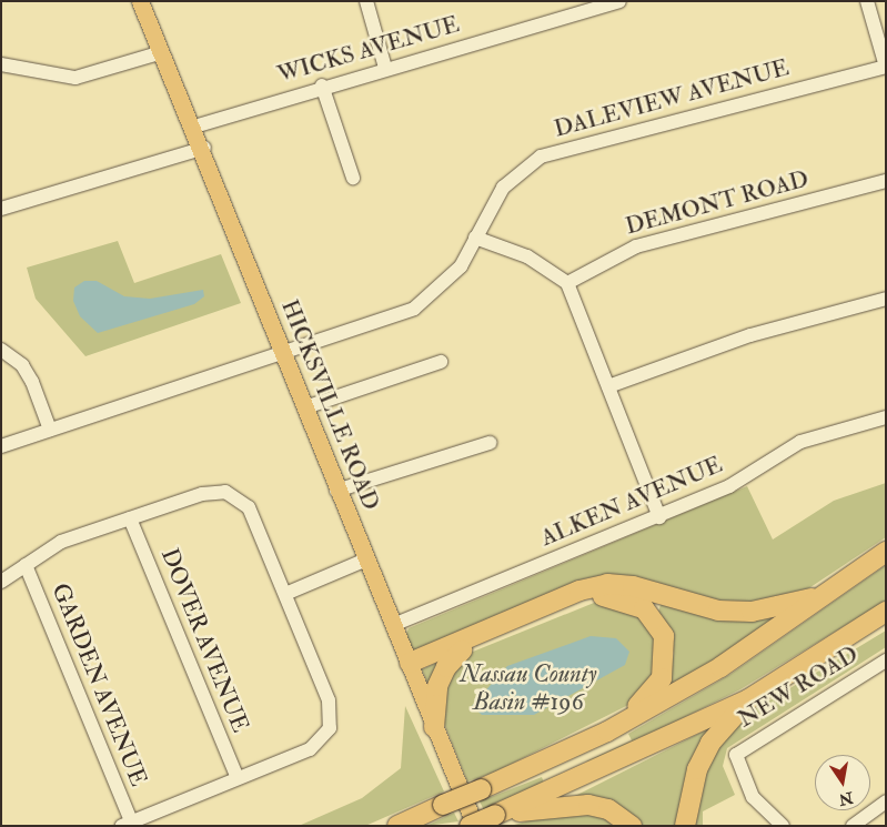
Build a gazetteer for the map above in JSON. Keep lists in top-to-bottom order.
{
  "streets": {
    "main road": ["HICKSVILLE ROAD"],
    "street": [
      "WICKS AVENUE",
      "DALEVIEW AVENUE",
      "DEMONT ROAD",
      "ALKEN AVENUE",
      "DOVER AVENUE",
      "GARDEN AVENUE",
      "NEW ROAD"
    ]
  },
  "crossings": [
    ["WICKS AVENUE", "HICKSVILLE ROAD"],
    ["DALEVIEW AVENUE", "HICKSVILLE ROAD"],
    ["HICKSVILLE ROAD", "ALKEN AVENUE"]
  ],
  "water": ["Nassau County Basin #196"],
  "north": "bottom"
}
